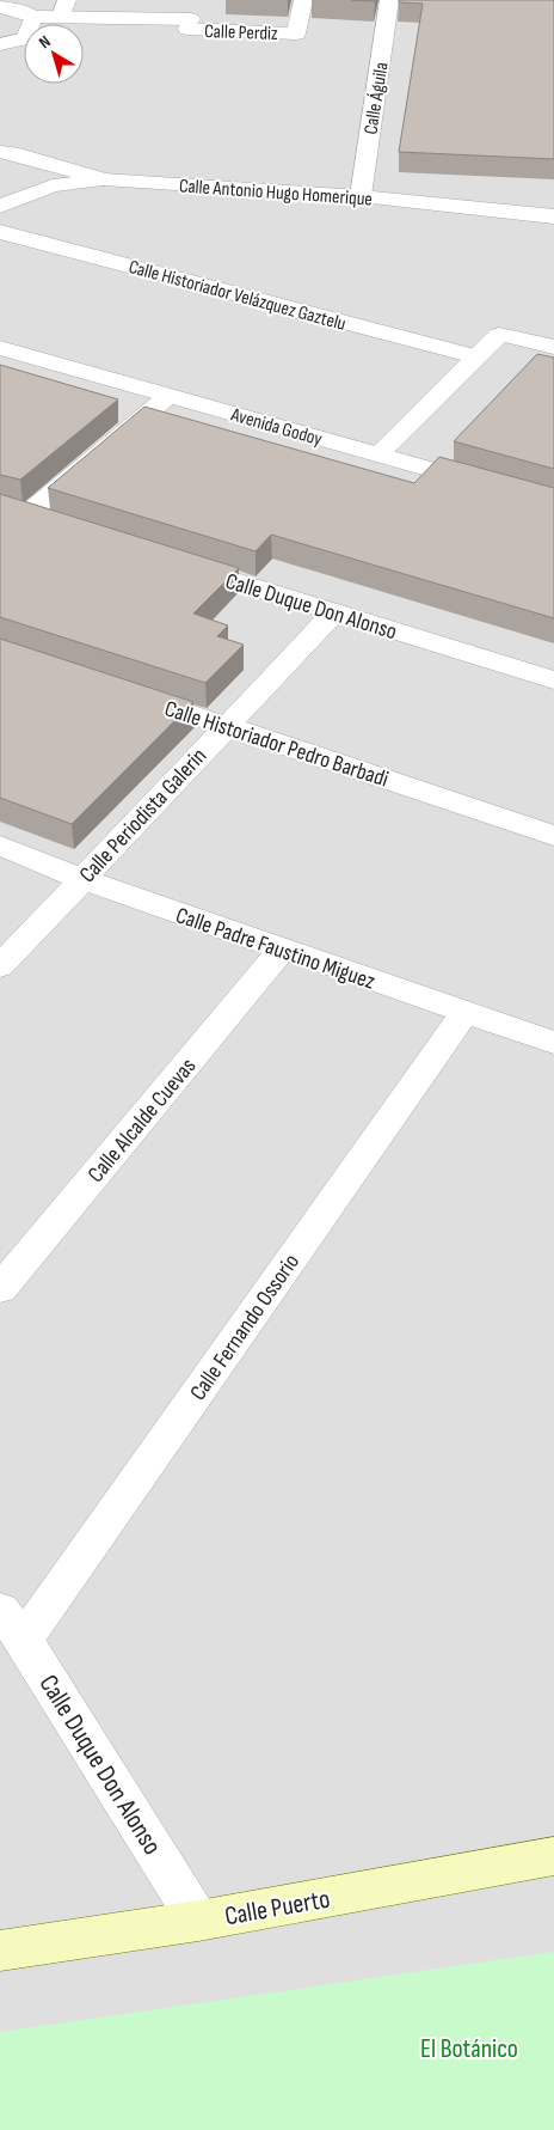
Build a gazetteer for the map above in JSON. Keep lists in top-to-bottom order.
{
  "streets": {
    "main road": ["Calle Puerto"],
    "street": [
      "Calle Perdiz",
      "Calle Águila",
      "Calle Antonio Hugo Homerique",
      "Calle Historiador Velázquez Gaztelu",
      "Avenida Godoy",
      "Calle Duque Don Alonso",
      "Calle Historiador Pedro Barbadi",
      "Calle Periodista Galerin",
      "Calle Padre Faustino Miguez",
      "Calle Alcalde Cuevas",
      "Calle Fernando Ossorio"
    ]
  },
  "crossings": [
    ["Calle Águila", "Calle Antonio Hugo Homerique"],
    ["Calle Duque Don Alonso", "Calle Periodista Galerin"],
    ["Calle Duque Don Alonso", "Calle Fernando Ossorio"],
    ["Calle Duque Don Alonso", "Calle Puerto"],
    ["Calle Historiador Pedro Barbadi", "Calle Periodista Galerin"],
    ["Calle Periodista Galerin", "Calle Padre Faustino Miguez"],
    ["Calle Padre Faustino Miguez", "Calle Alcalde Cuevas"],
    ["Calle Padre Faustino Miguez", "Calle Fernando Ossorio"]
  ],
  "parks": ["El Botánico"],
  "north": "top left"
}
